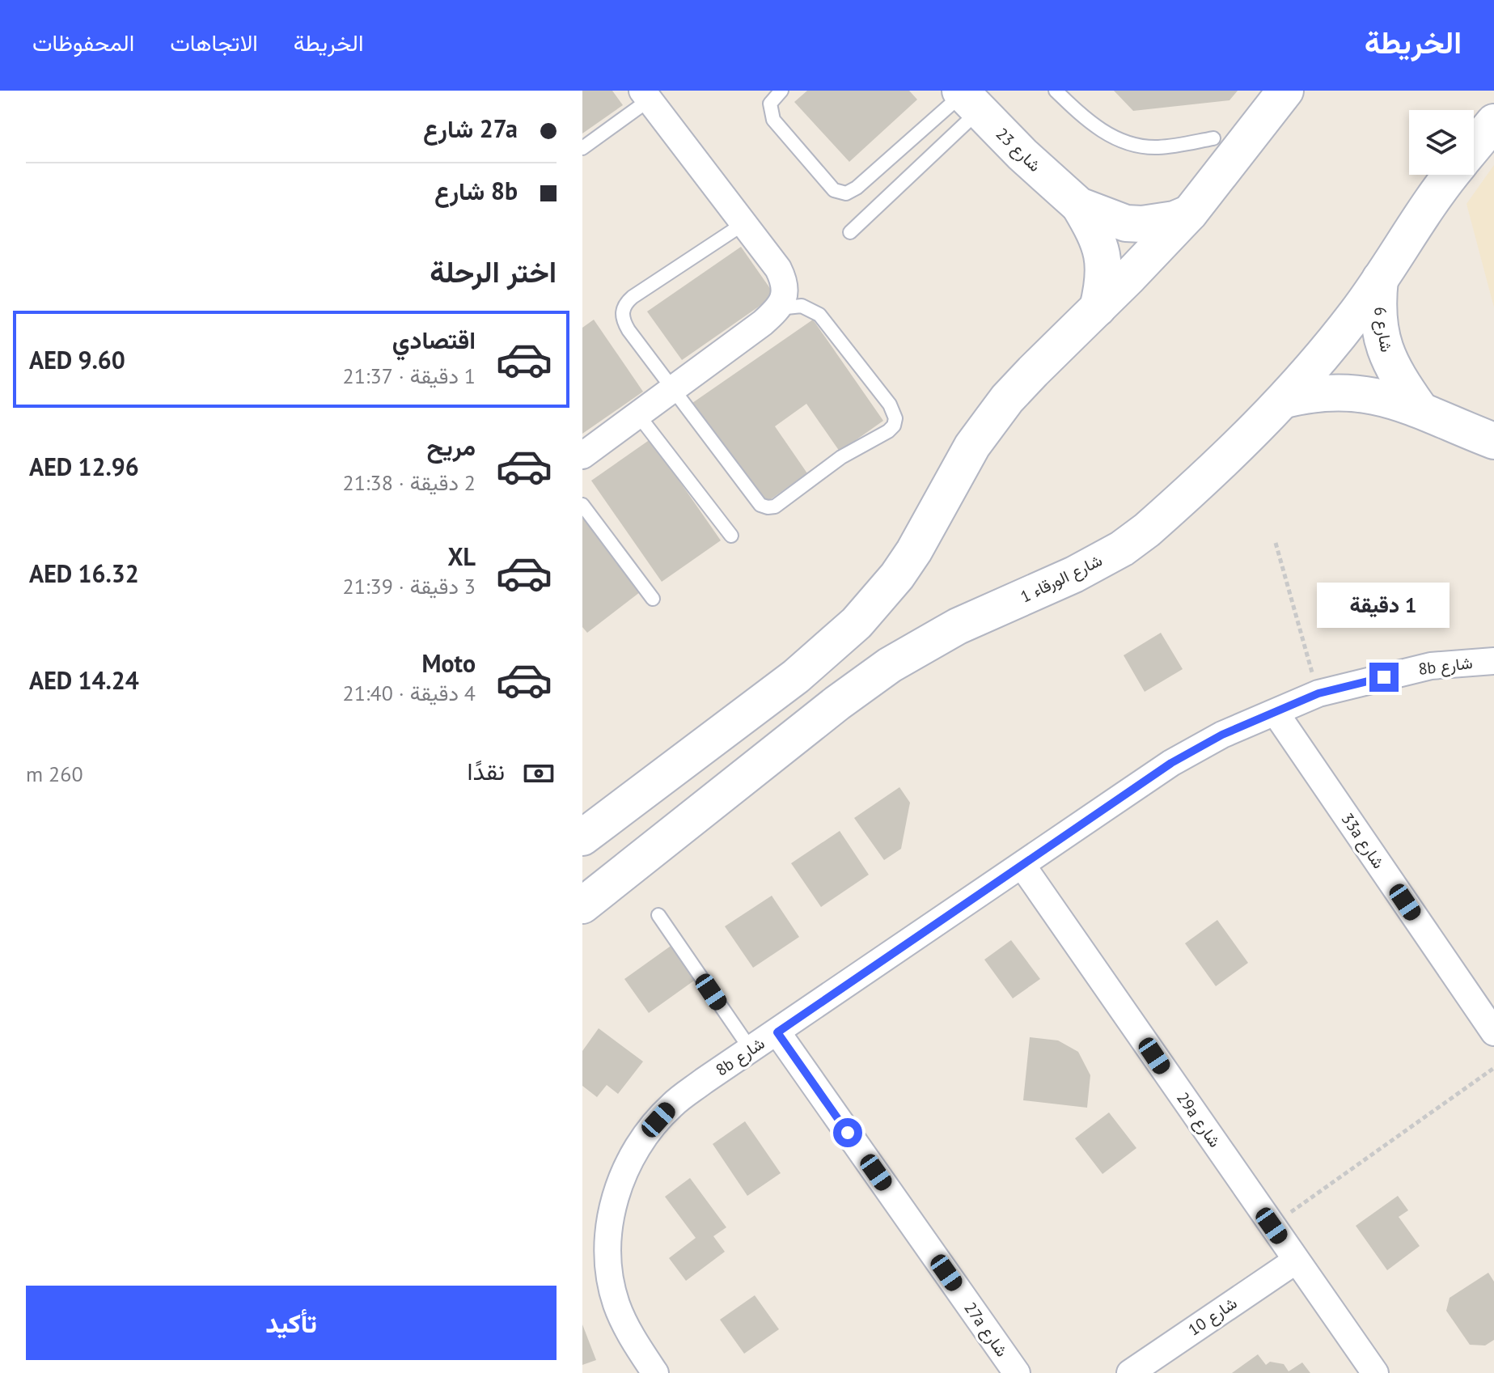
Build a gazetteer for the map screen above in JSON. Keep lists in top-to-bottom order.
{
  "streets": {
    "main road": ["شارع 23", "شارع 6", "شارع الورقاء 1"],
    "street": [
      "8b شارع",
      "33a شارع",
      "29a شارع",
      "شارع 10",
      "27a شارع"
    ]
  },
  "crossings": [
    ["شارع 6", "شارع الورقاء 1"],
    ["8b شارع", "33a شارع"],
    ["8b شارع", "29a شارع"],
    ["8b شارع", "27a شارع"],
    ["29a شارع", "شارع 10"]
  ],
  "page": {
    "header": "الخريطة",
    "nav": ["الخريطة", "الاتجاهات", "المحفوظات"],
    "banner": ["27a شارع", "8b شارع"],
    "heading": "اختر الرحلة",
    "list": [
      {
        "name": "اقتصادي",
        "note": "1 دقيقة · 21:37",
        "value": "AED 9.60"
      },
      {
        "name": "مريح",
        "note": "2 دقيقة · 21:38",
        "value": "AED 12.96"
      },
      {
        "name": "XL",
        "note": "3 دقيقة · 21:39",
        "value": "AED 16.32"
      },
      {
        "name": "Moto",
        "note": "4 دقيقة · 21:40",
        "value": "AED 14.24"
      }
    ],
    "bubble": "1 دقيقة",
    "pay": ["نقدًا", "260 m"],
    "buttons": "تأكيد"
  }
}
